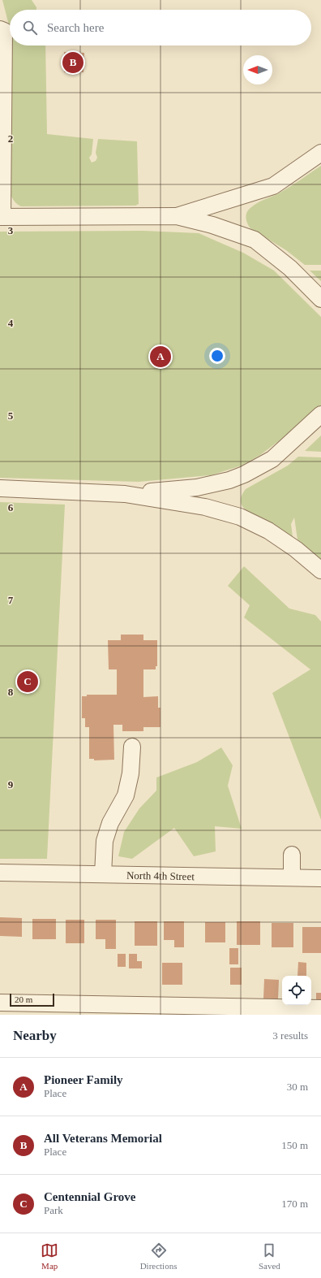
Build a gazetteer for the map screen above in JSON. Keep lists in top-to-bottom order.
{
  "streets": {
    "street": ["North 4th Street"]
  },
  "scale_bar": "20 m",
  "north": "left",
  "page": {
    "search": "Search here",
    "pins": ["B", "A", "C"],
    "scale": "20 m",
    "heading": ["Nearby", "3 results"],
    "list": [
      {
        "mark": "A",
        "name": "Pioneer Family",
        "note": "Place",
        "value": "30 m"
      },
      {
        "mark": "B",
        "name": "All Veterans Memorial",
        "note": "Place",
        "value": "150 m"
      },
      {
        "mark": "C",
        "name": "Centennial Grove",
        "note": "Park",
        "value": "170 m"
      }
    ],
    "nav": ["Map", "Directions", "Saved"]
  },
  "grid": {
    "rows": [
      "2",
      "3",
      "4",
      "5",
      "6",
      "7",
      "8",
      "9"
    ]
  }
}
